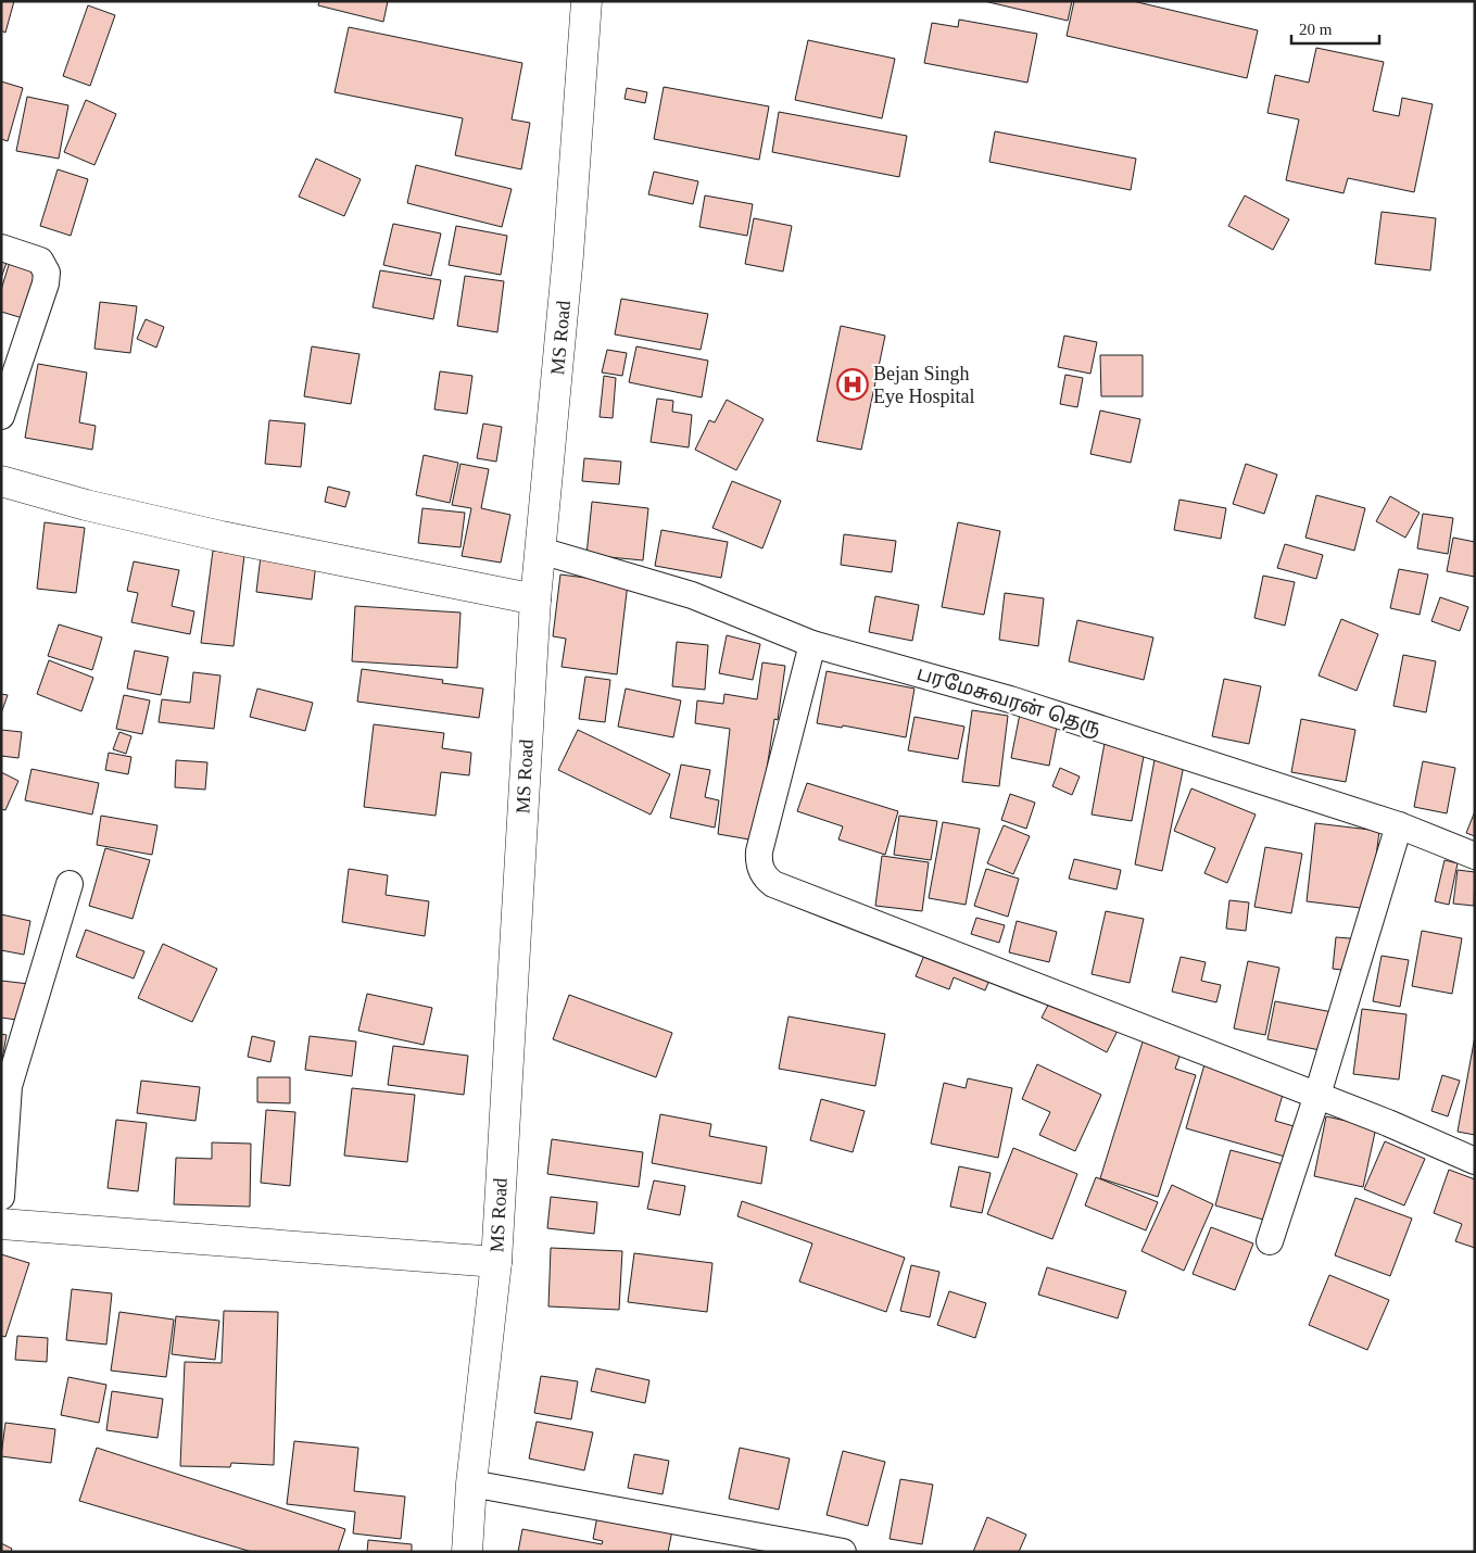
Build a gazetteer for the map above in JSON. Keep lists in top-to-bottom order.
{
  "streets": {
    "main road": ["MS Road"],
    "street": ["பரமேசுவரன் தெரு"]
  },
  "crossings": [
    ["MS Road", "பரமேசுவரன் தெரு"]
  ],
  "places": {
    "hospital": ["Bejan Singh Eye Hospital"]
  },
  "scale_bar": "20 m"
}
